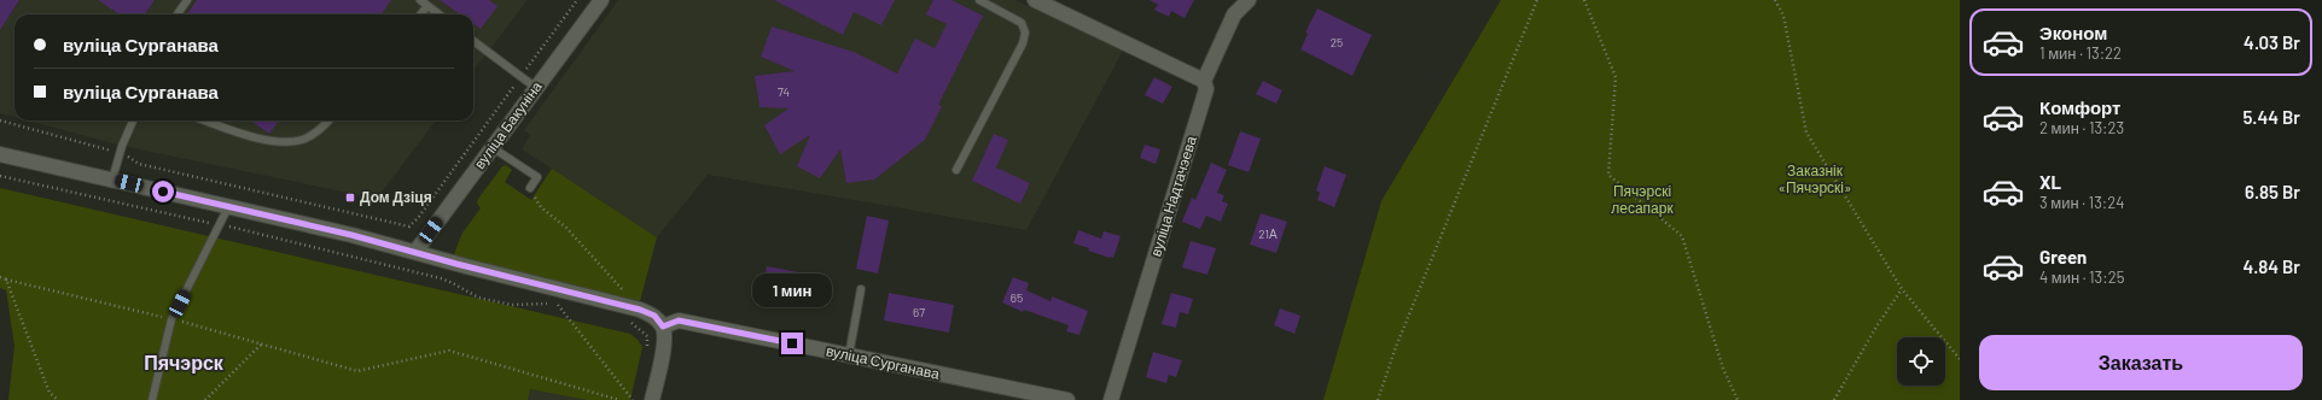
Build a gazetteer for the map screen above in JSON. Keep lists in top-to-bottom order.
{
  "streets": {
    "street": ["вуліца Бакуніна", "вуліца Надтачэева", "вуліца Сурганава"]
  },
  "districts": ["Пячэрск"],
  "parks": ["Заказнік «Пячэрскі»", "Пячэрскі лесапарк"],
  "places": {
    "transit": ["Дом Дзіця"]
  },
  "house_numbers": [
    "25",
    "74",
    "21А",
    "65",
    "67"
  ],
  "page": {
    "list": [
      {
        "name": "Эконом",
        "note": "1 мин · 13:22",
        "value": "4.03 Br"
      },
      {
        "name": "Комфорт",
        "note": "2 мин · 13:23",
        "value": "5.44 Br"
      },
      {
        "name": "XL",
        "note": "3 мин · 13:24",
        "value": "6.85 Br"
      },
      {
        "name": "Green",
        "note": "4 мин · 13:25",
        "value": "4.84 Br"
      }
    ],
    "banner": ["вуліца Сурганава", "вуліца Сурганава"],
    "bubble": "1 мин",
    "buttons": "Заказать"
  }
}
